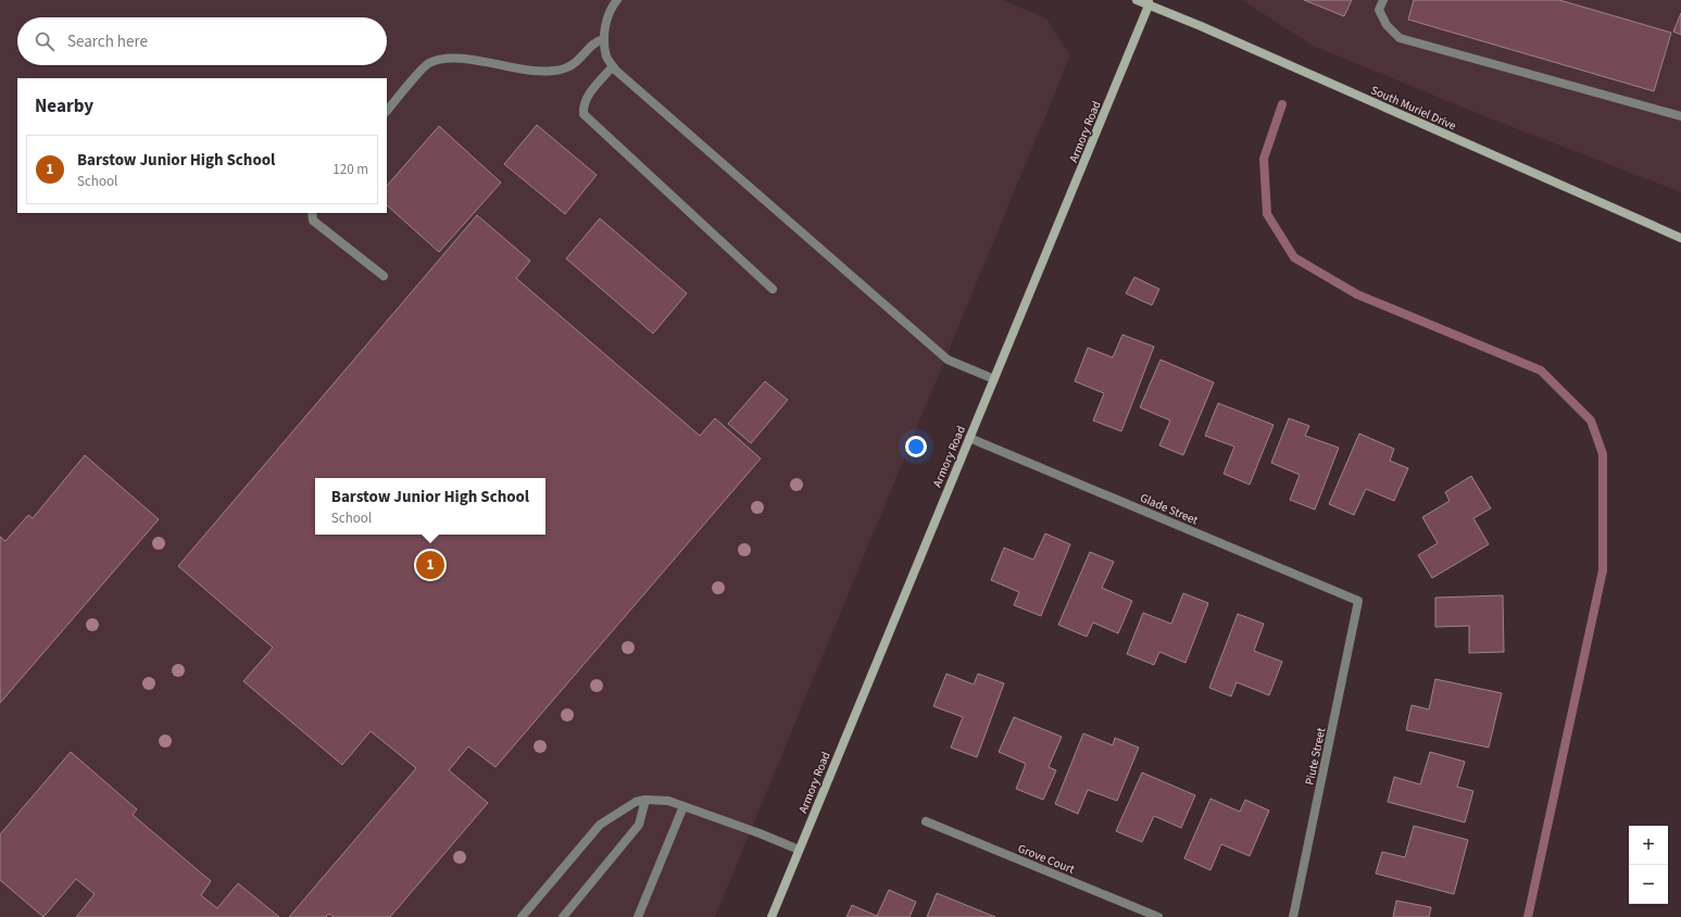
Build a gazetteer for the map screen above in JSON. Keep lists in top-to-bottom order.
{
  "streets": {
    "main road": ["South Muriel Drive", "Armory Road"],
    "street": ["Glade Street", "Piute Street", "Grove Court"]
  },
  "crossings": [
    ["South Muriel Drive", "Armory Road"],
    ["Armory Road", "Glade Street"],
    ["Glade Street", "Piute Street"]
  ],
  "page": {
    "search": "Search here",
    "heading": "Nearby",
    "list": [
      {
        "mark": "1",
        "name": "Barstow Junior High School",
        "note": "School",
        "value": "120 m"
      }
    ],
    "popup": ["Barstow Junior High School", "School"],
    "pins": "1",
    "map_buttons": ["+", "−"]
  }
}
